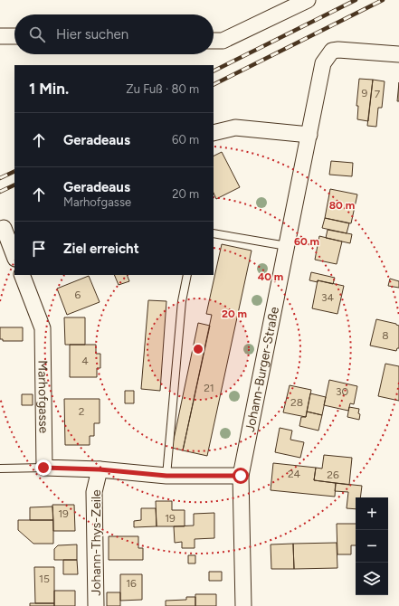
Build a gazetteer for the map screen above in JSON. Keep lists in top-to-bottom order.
{
  "streets": {
    "street": ["Johann-Burger-Straße", "Marhofgasse", "Johann-Thys-Zeile"]
  },
  "house_numbers": [
    "9",
    "7",
    "6",
    "34",
    "8",
    "4",
    "21",
    "30",
    "28",
    "2",
    "24",
    "26",
    "19",
    "19",
    "15",
    "16"
  ],
  "page": {
    "search": "Hier suchen",
    "heading": ["1 Min.", "Zu Fuß · 80 m"],
    "list": [
      ["Geradeaus", "60 m"],
      ["Geradeaus", "Marhofgasse", "20 m"],
      "Ziel erreicht"
    ],
    "map_buttons": ["+", "−"]
  },
  "rings": [
    "80 m",
    "60 m",
    "40 m",
    "20 m"
  ]
}
